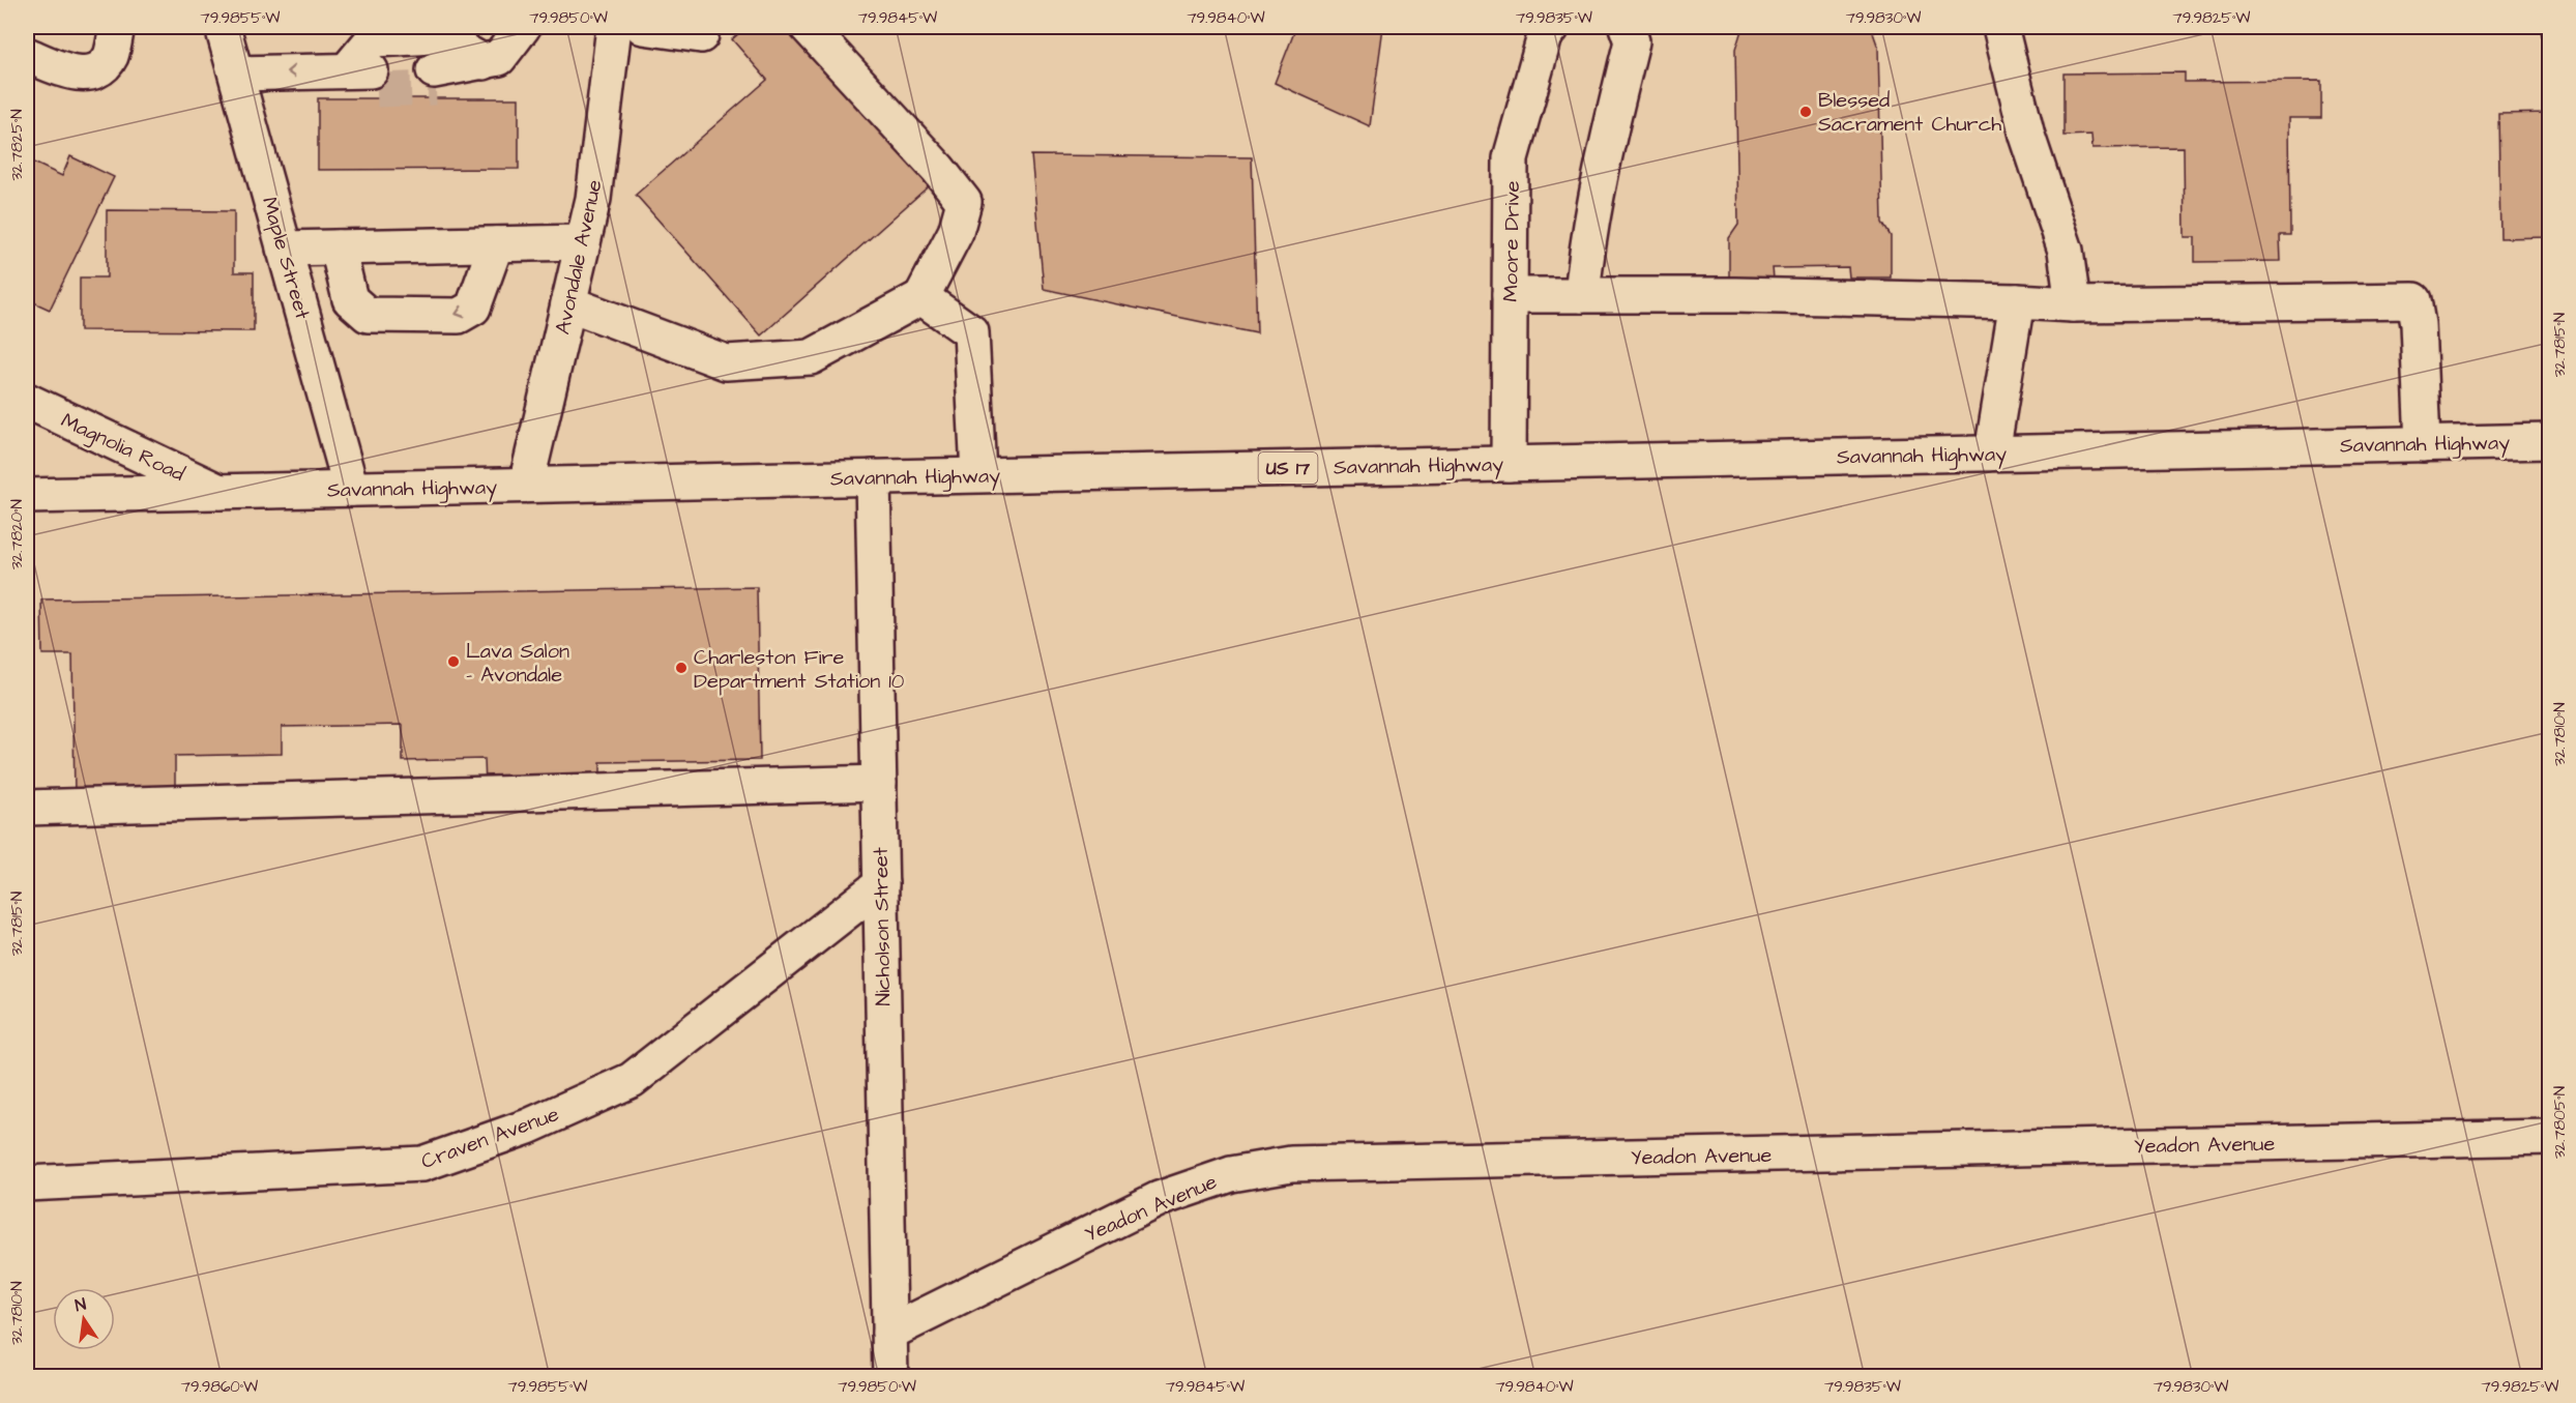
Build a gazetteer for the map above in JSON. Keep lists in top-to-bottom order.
{
  "streets": {
    "main road": [
      "Moore Drive",
      "Avondale Avenue",
      "Maple Street",
      "Savannah Highway",
      "Magnolia Road",
      "US 17",
      "Nicholson Street",
      "Craven Avenue",
      "Yeadon Avenue"
    ]
  },
  "crossings": [
    ["Moore Drive", "Savannah Highway"],
    ["Avondale Avenue", "Savannah Highway"],
    ["Maple Street", "Savannah Highway"],
    ["Savannah Highway", "Magnolia Road"],
    ["Savannah Highway", "Nicholson Street"],
    ["Nicholson Street", "Craven Avenue"],
    ["Nicholson Street", "Yeadon Avenue"]
  ],
  "places": ["Blessed Sacrament Church", "Lava Salon - Avondale", "Charleston Fire Department Station 10"],
  "north": "top",
  "coordinates": [
    "79.9855°W",
    "79.9850°W",
    "79.9845°W",
    "79.9840°W",
    "79.9835°W",
    "79.9830°W",
    "79.9825°W",
    "32.7825°N",
    "32.7815°N",
    "32.7820°N",
    "32.7810°N",
    "32.7805°N",
    "79.9860°W"
  ]
}
